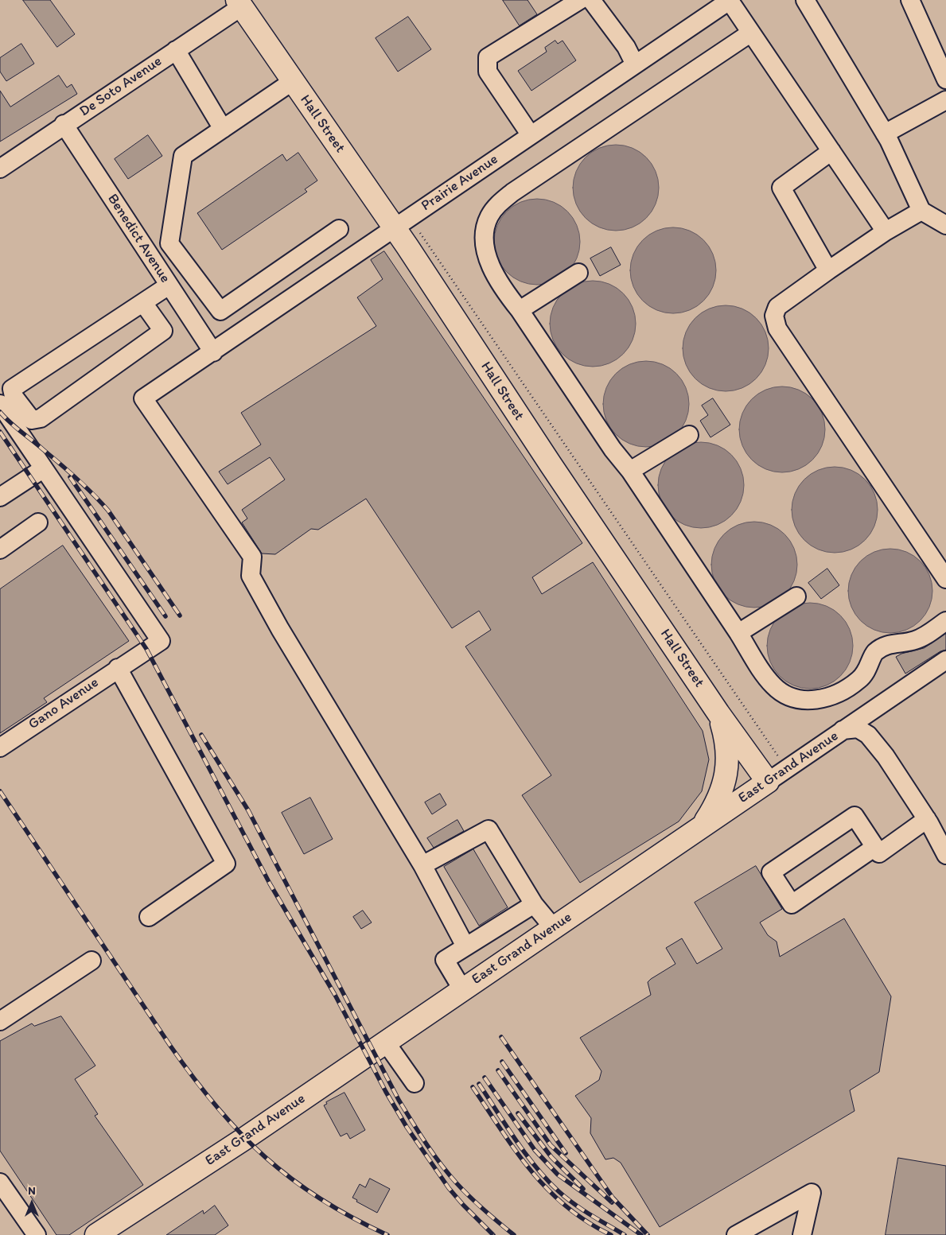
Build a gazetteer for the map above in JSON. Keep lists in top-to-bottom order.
{
  "streets": {
    "main road": ["Hall Street", "East Grand Avenue"],
    "street": [
      "De Soto Avenue",
      "Prairie Avenue",
      "Benedict Avenue",
      "Gano Avenue"
    ]
  },
  "crossings": [
    ["De Soto Avenue", "Hall Street"],
    ["De Soto Avenue", "Benedict Avenue"],
    ["Hall Street", "Prairie Avenue"],
    ["Hall Street", "East Grand Avenue"],
    ["Prairie Avenue", "Benedict Avenue"]
  ],
  "north": "top"
}
